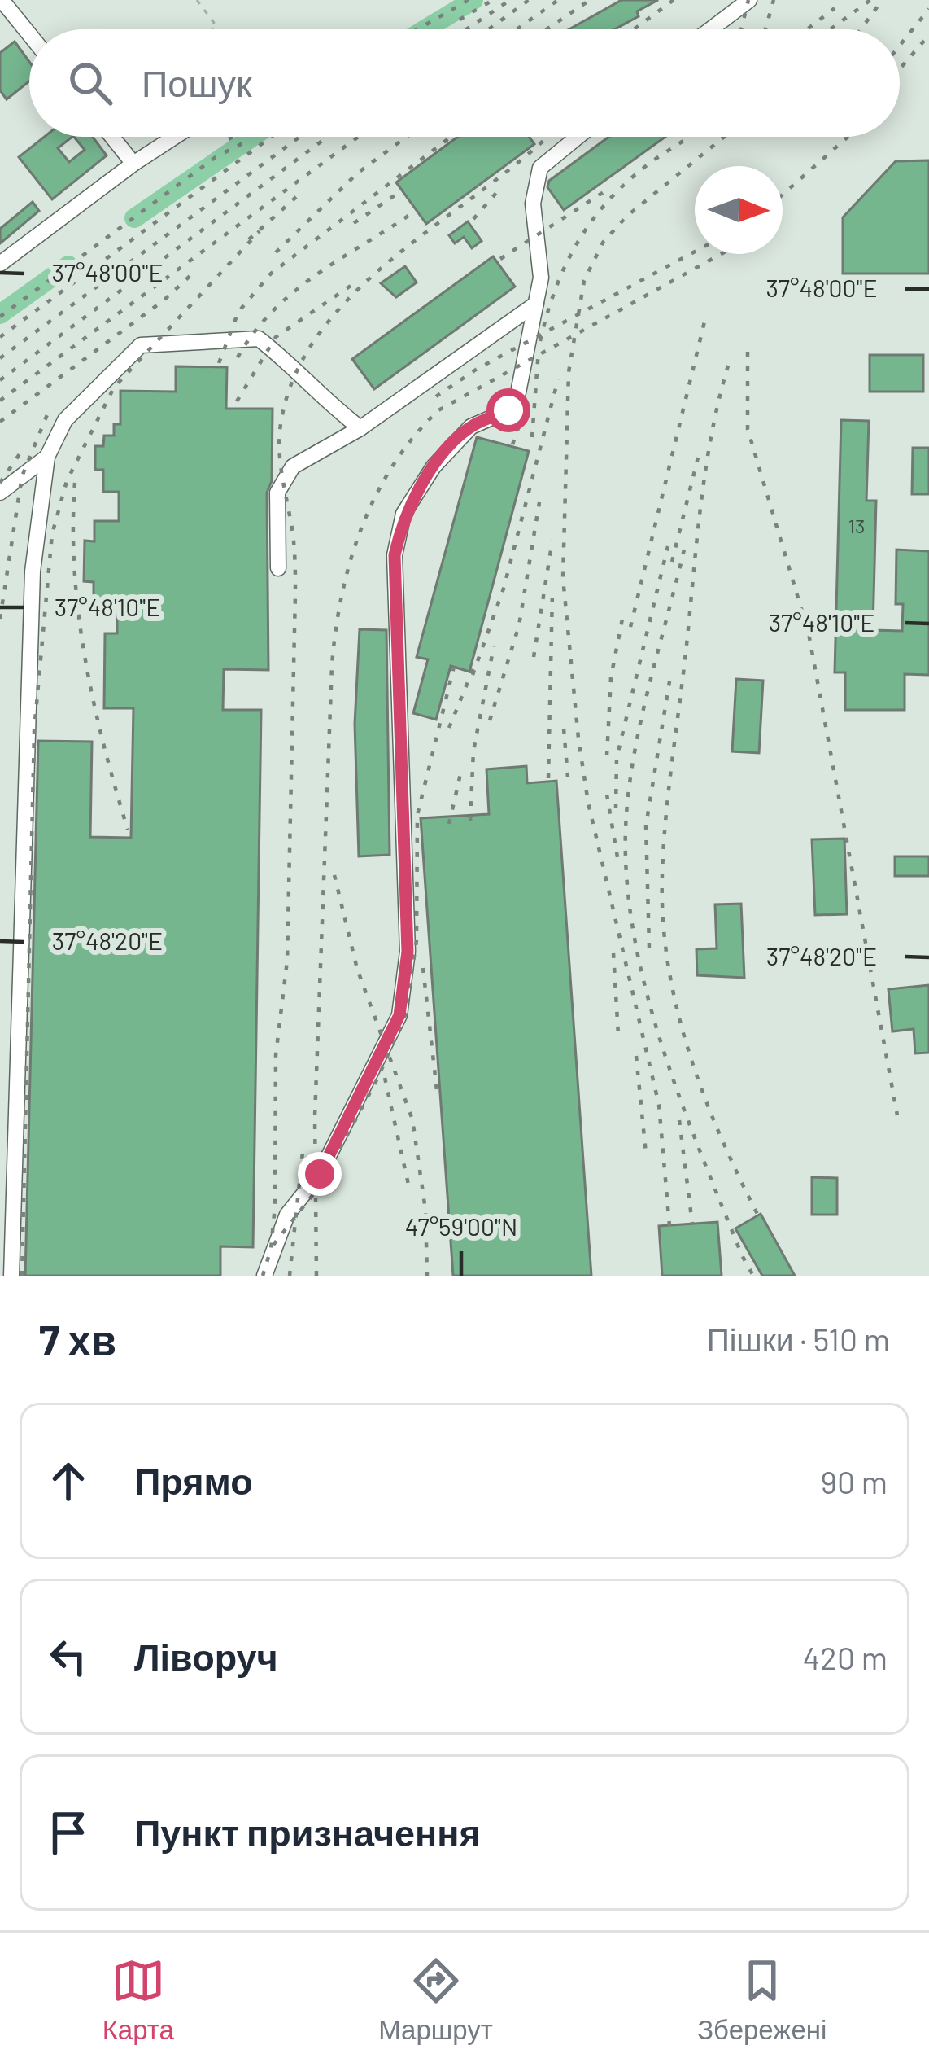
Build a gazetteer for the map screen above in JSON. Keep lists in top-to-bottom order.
{
  "house_numbers": ["13"],
  "north": "right",
  "page": {
    "search": "Пошук",
    "heading": ["7 хв", "Пішки · 510 m"],
    "list": [
      ["Прямо", "90 m"],
      ["Ліворуч", "420 m"],
      "Пункт призначення"
    ],
    "nav": ["Карта", "Маршрут", "Збережені"]
  },
  "coordinates": [
    "37°48'00\"E",
    "37°48'10\"E",
    "37°48'20\"E",
    "47°59'00\"N"
  ]
}
